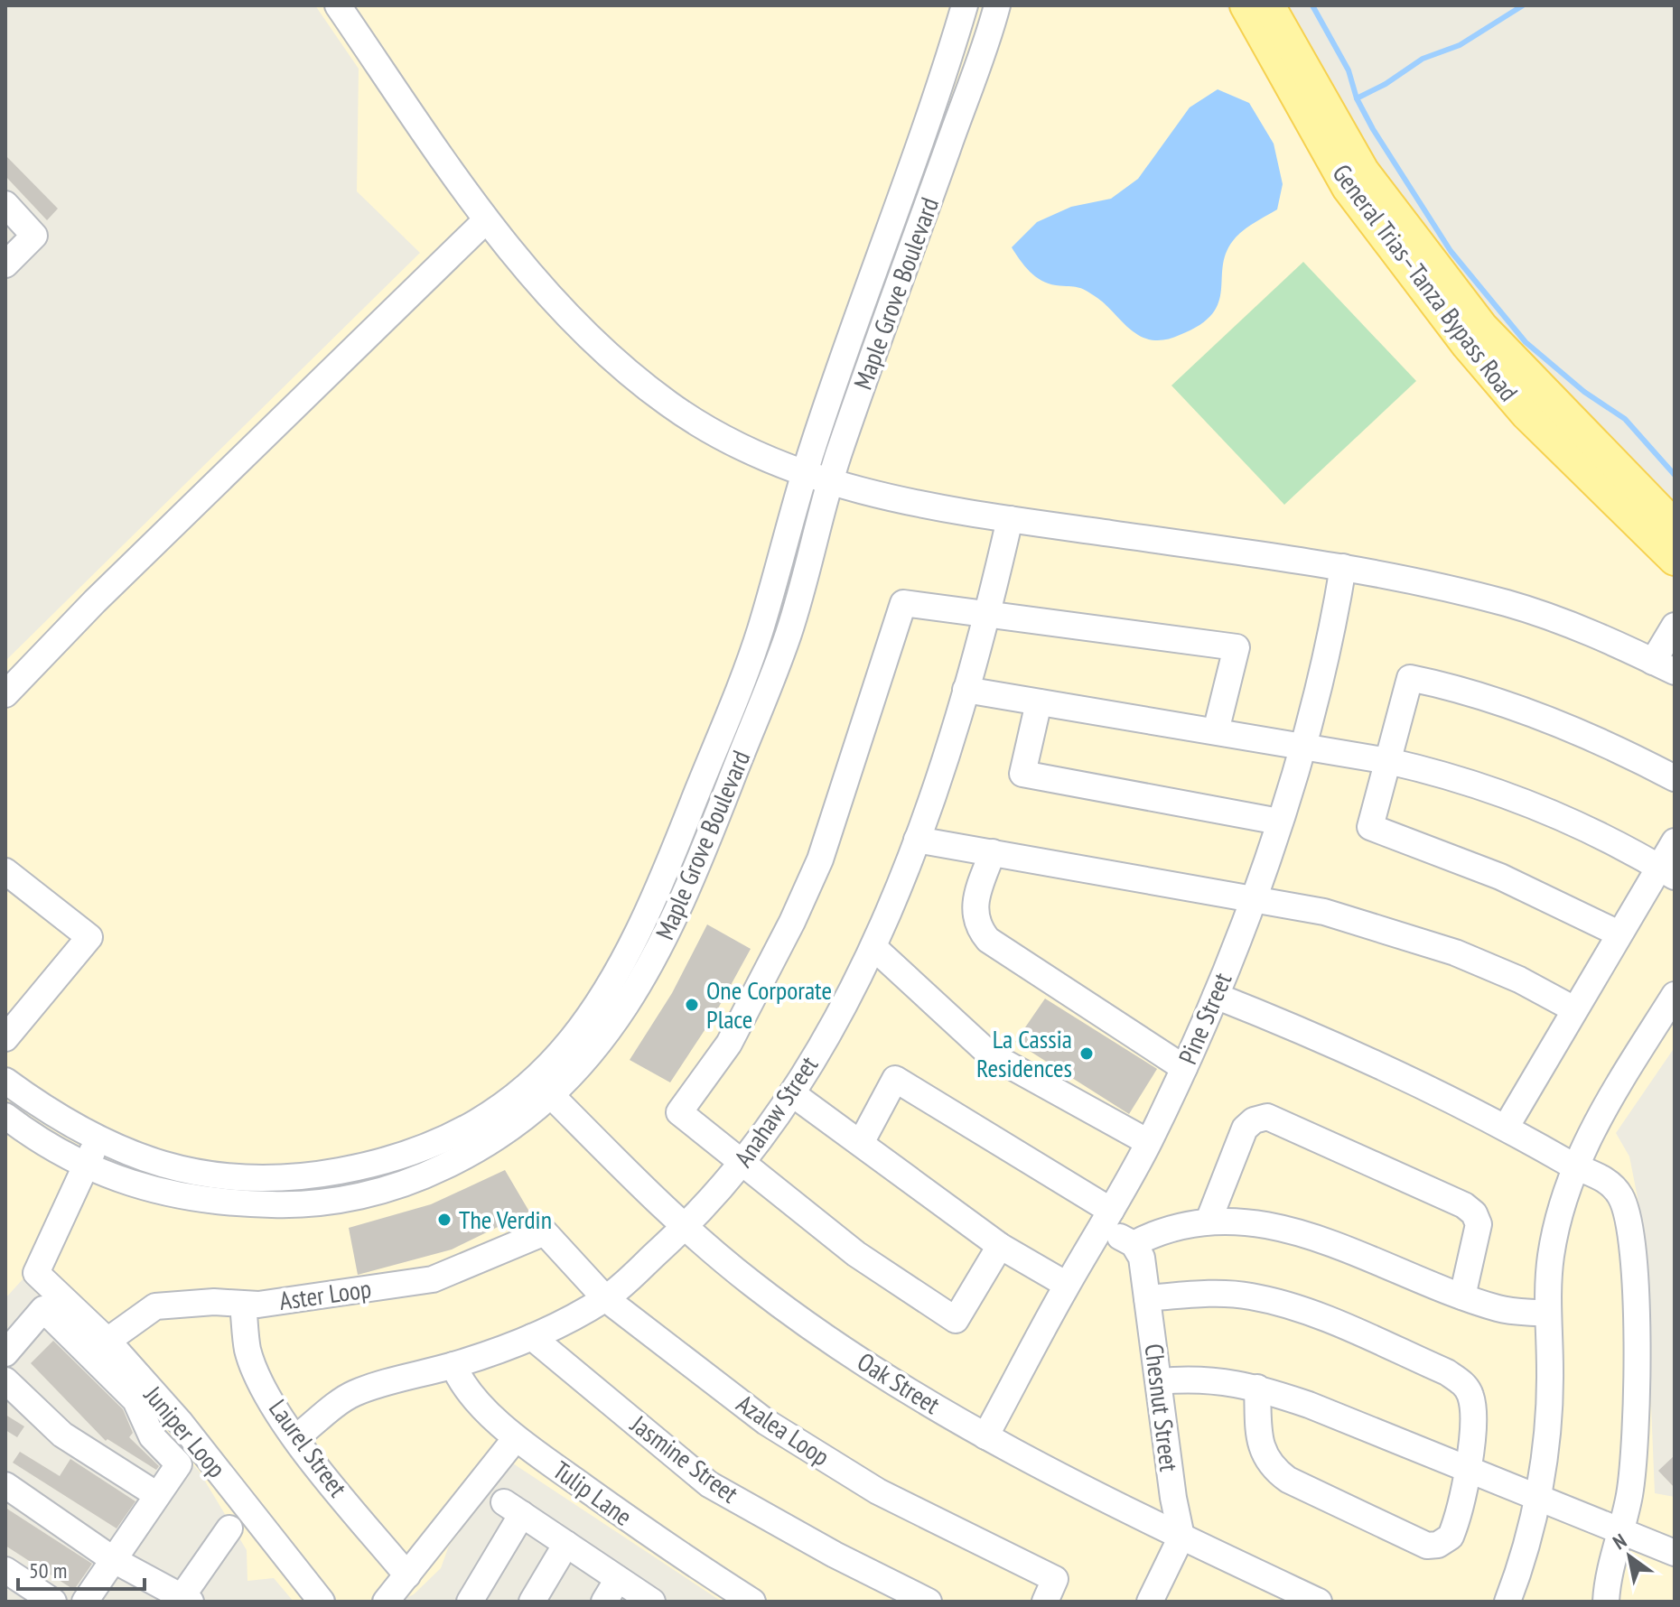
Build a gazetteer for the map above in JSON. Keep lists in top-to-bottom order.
{
  "streets": {
    "main road": ["General Trias–Tanza Bypass Road"],
    "street": [
      "Maple Grove Boulevard",
      "Pine Street",
      "Anahaw Street",
      "Aster Loop",
      "Oak Street",
      "Chesnut Street",
      "Azalea Loop",
      "Juniper Loop",
      "Laurel Street",
      "Jasmine Street",
      "Tulip Lane"
    ]
  },
  "crossings": [
    ["Maple Grove Boulevard", "Oak Street"],
    ["Maple Grove Boulevard", "Juniper Loop"],
    ["Pine Street", "Oak Street"],
    ["Anahaw Street", "Oak Street"],
    ["Anahaw Street", "Azalea Loop"],
    ["Anahaw Street", "Laurel Street"],
    ["Anahaw Street", "Jasmine Street"],
    ["Anahaw Street", "Tulip Lane"],
    ["Aster Loop", "Azalea Loop"],
    ["Aster Loop", "Juniper Loop"],
    ["Aster Loop", "Laurel Street"],
    ["Oak Street", "Chesnut Street"]
  ],
  "places": ["One Corporate Place", "La Cassia Residences", "The Verdin"],
  "scale_bar": "50 m",
  "north": "top left"
}
